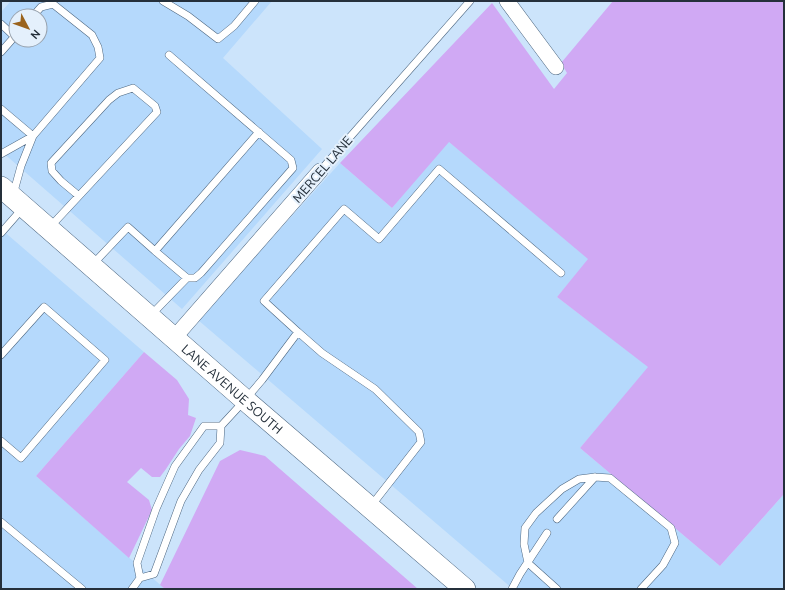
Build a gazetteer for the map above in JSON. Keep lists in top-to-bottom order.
{
  "streets": {
    "main road": ["LANE AVENUE SOUTH"],
    "street": ["MERCEL LANE"]
  },
  "crossings": [
    ["MERCEL LANE", "LANE AVENUE SOUTH"]
  ],
  "north": "bottom right"
}
